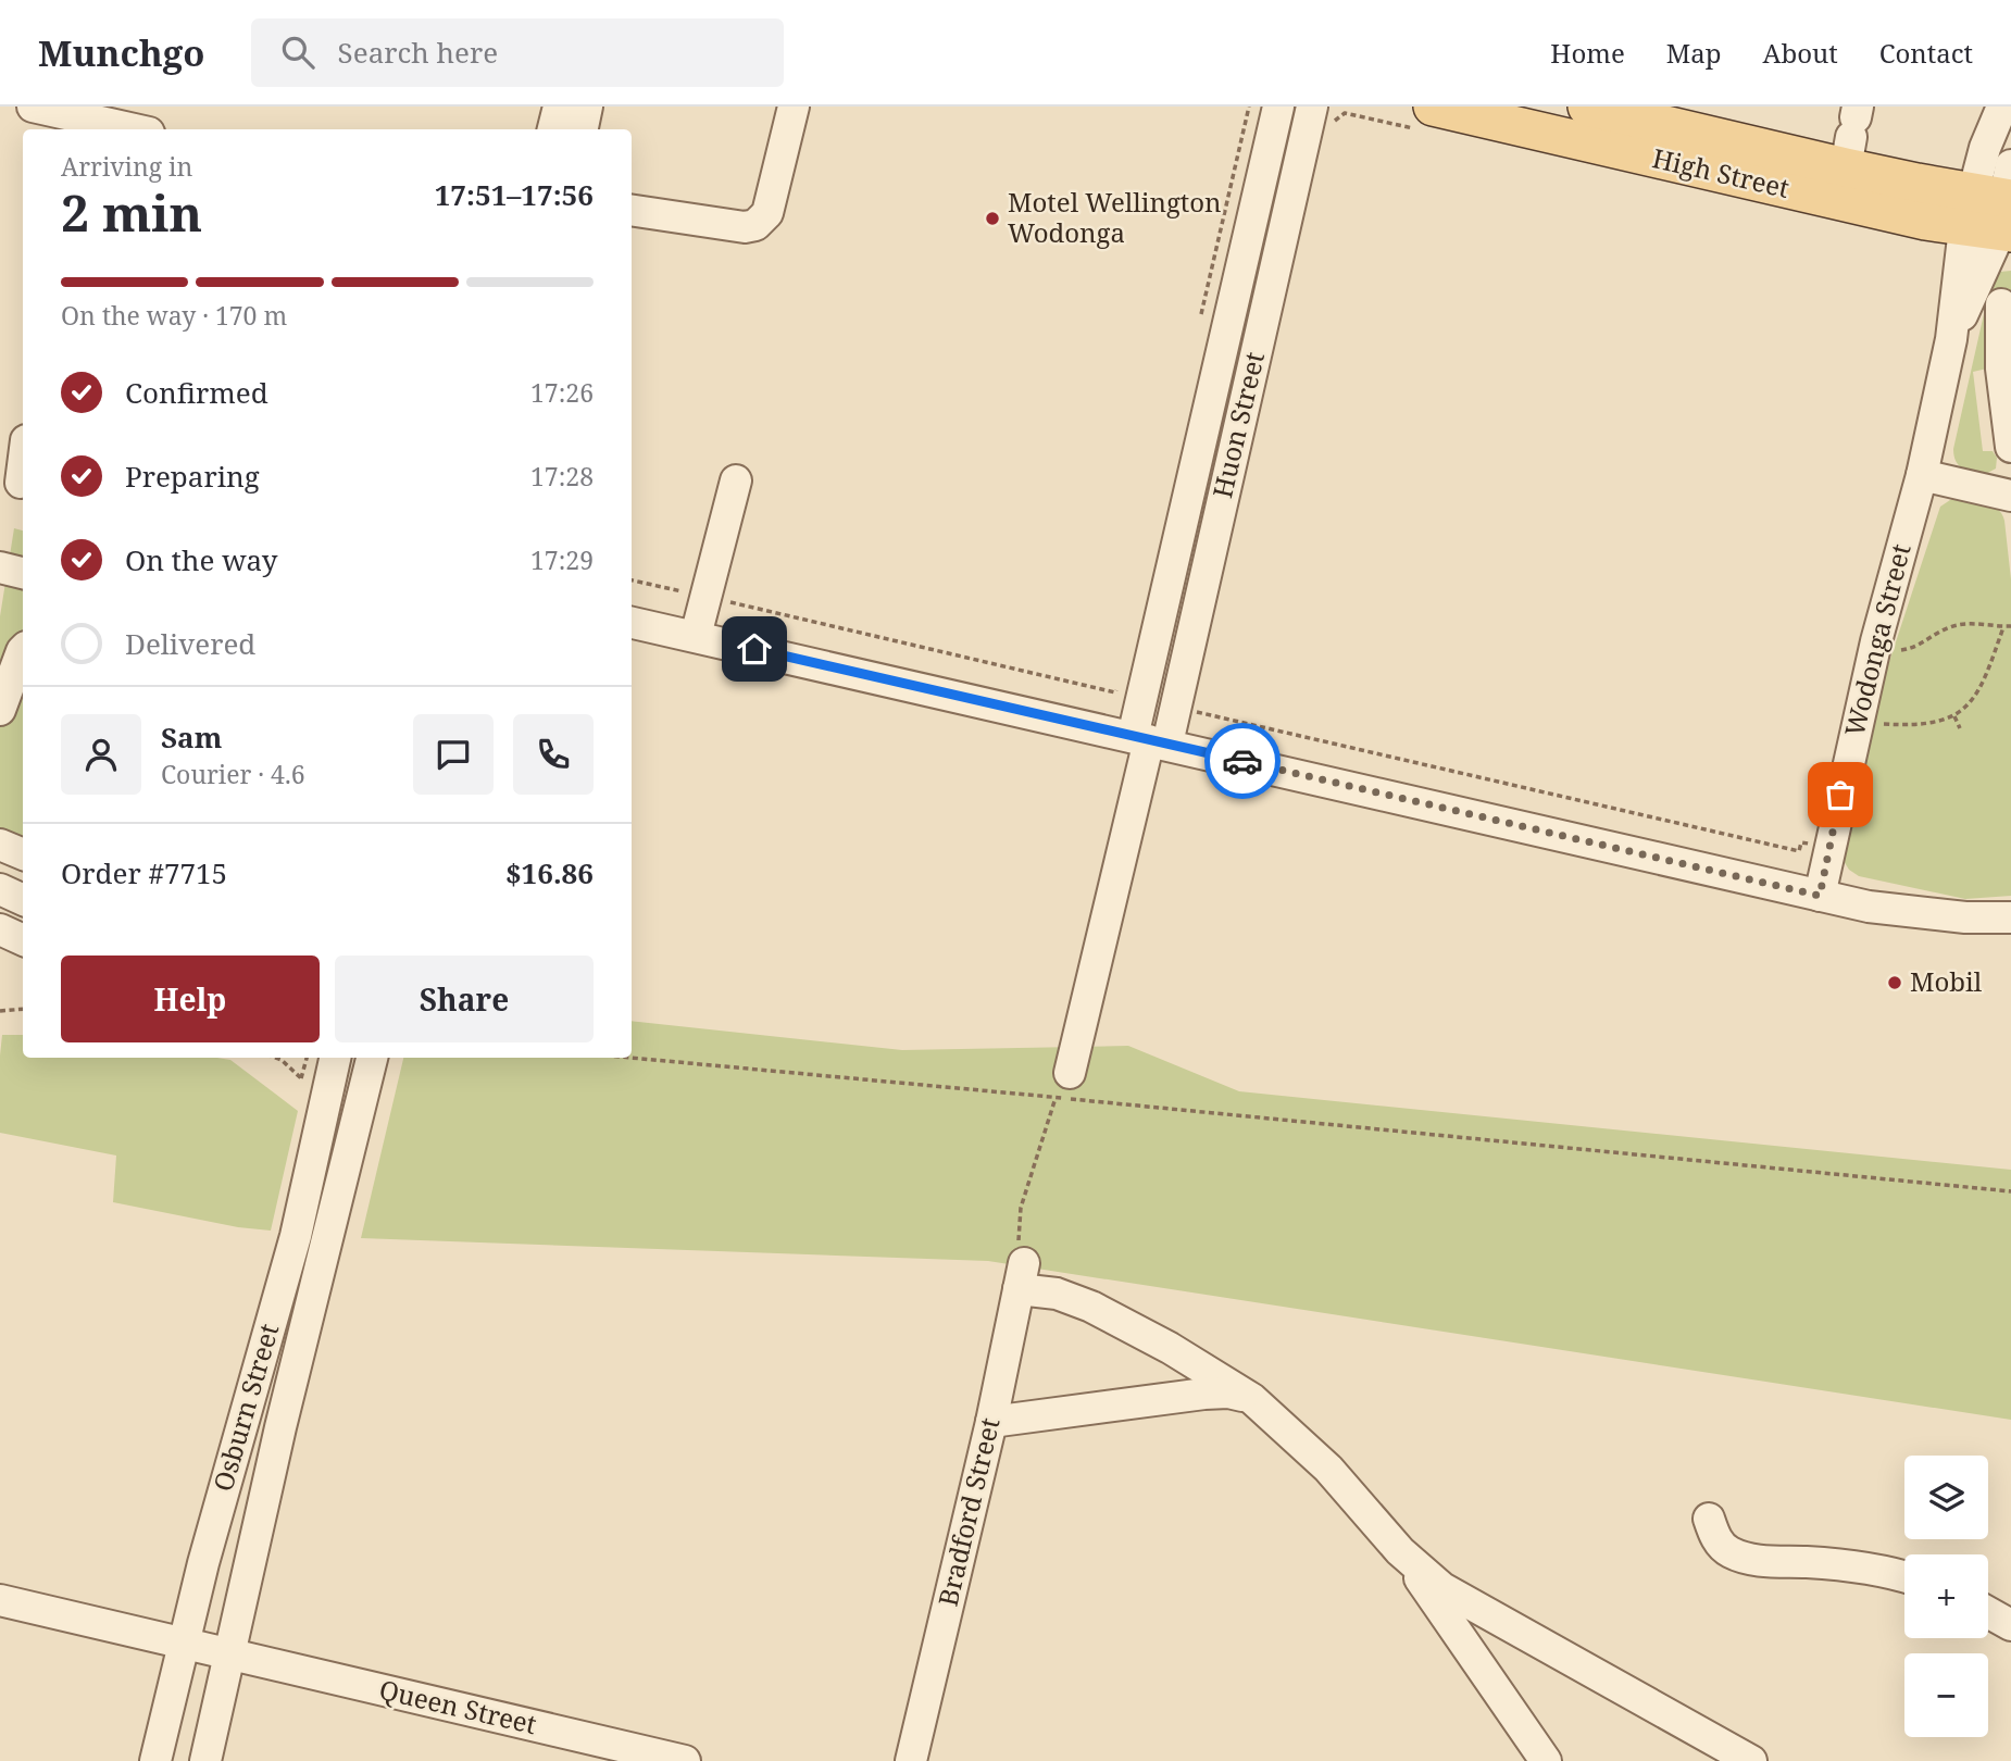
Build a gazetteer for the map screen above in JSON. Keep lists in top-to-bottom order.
{
  "streets": {
    "main road": ["High Street"],
    "street": [
      "Huon Street",
      "Wodonga Street",
      "Osburn Street",
      "Bradford Street",
      "Queen Street"
    ]
  },
  "crossings": [
    ["High Street", "Wodonga Street"],
    ["Osburn Street", "Queen Street"]
  ],
  "places": ["Motel Wellington Wodonga", "Mobil"],
  "page": {
    "header": "Munchgo",
    "search": "Search here",
    "nav": [
      "Home",
      "Map",
      "About",
      "Contact"
    ],
    "heading": ["2 min", "Arriving in", "17:51–17:56"],
    "panel": [
      "Sam",
      "Courier · 4.6",
      "Order #7715",
      "$16.86"
    ],
    "bar": "On the way · 170 m",
    "list": [
      ["Confirmed", "17:26"],
      ["Preparing", "17:28"],
      ["On the way", "17:29"],
      "Delivered"
    ],
    "buttons": ["Help", "Share"],
    "map_buttons": ["+", "−"]
  }
}
